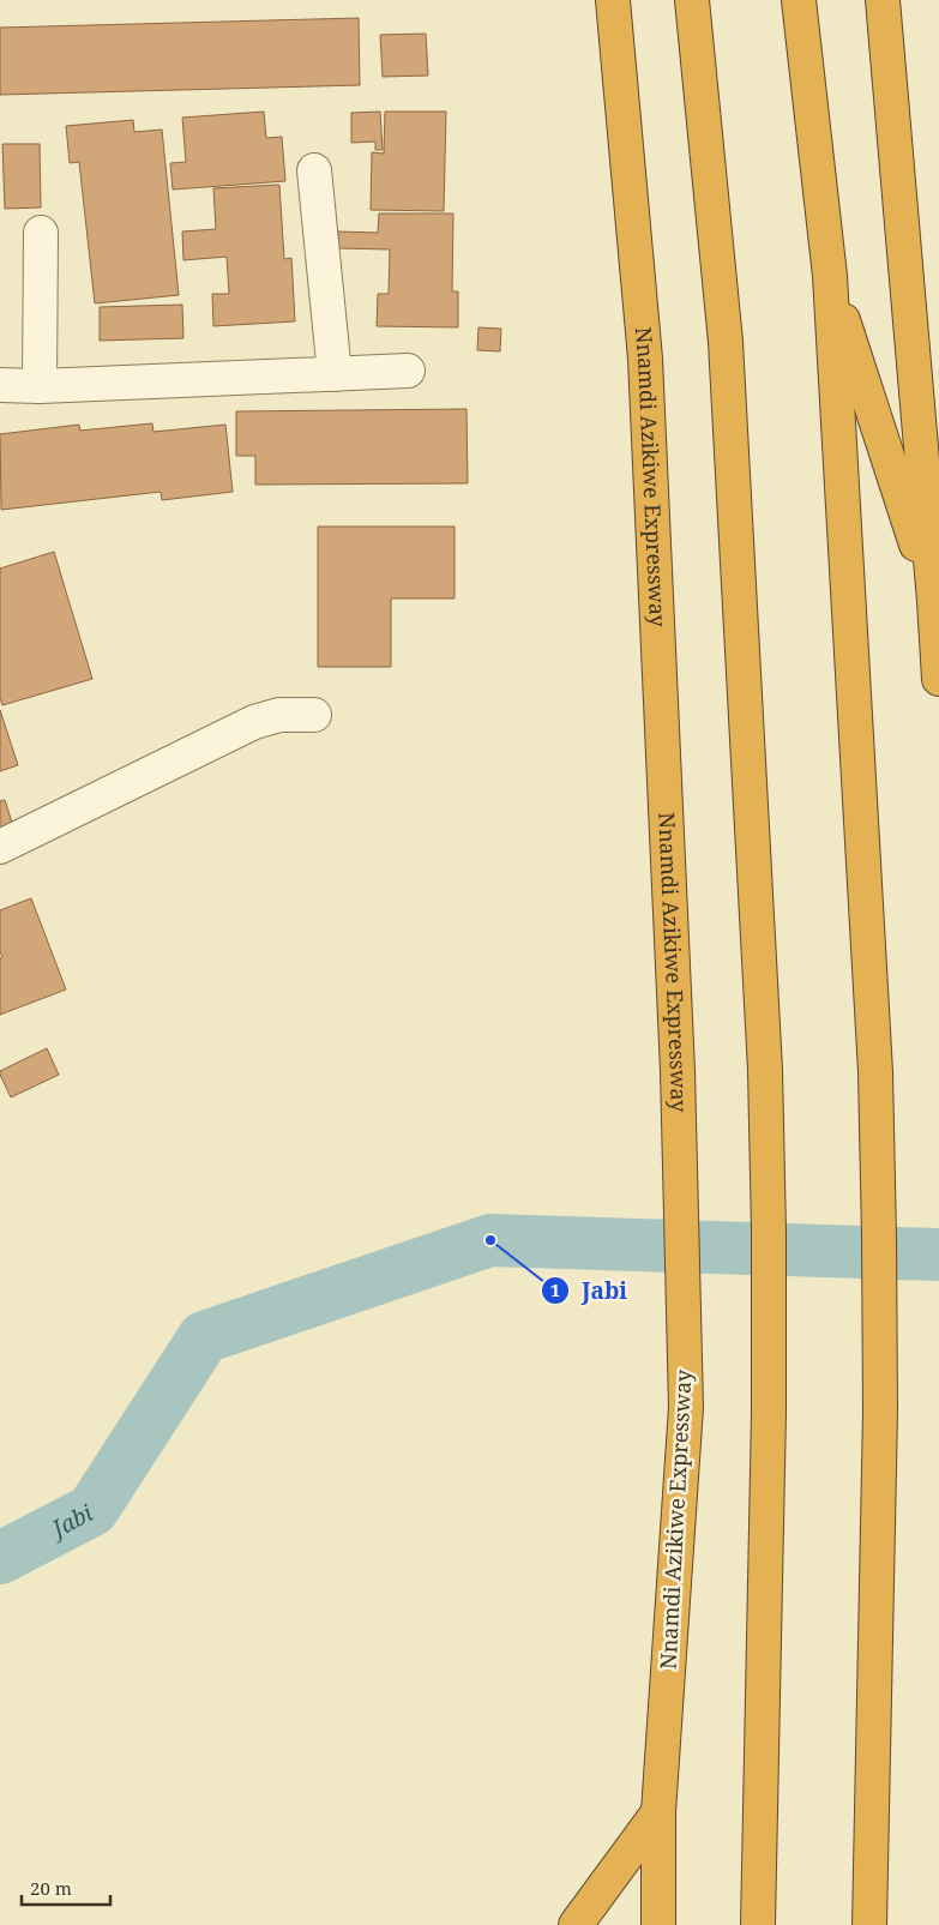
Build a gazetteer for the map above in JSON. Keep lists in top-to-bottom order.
{
  "streets": {
    "highway": ["Nnamdi Azikiwe Expressway"]
  },
  "water": ["Jabi"],
  "places": ["Jabi"],
  "scale_bar": "20 m"
}
